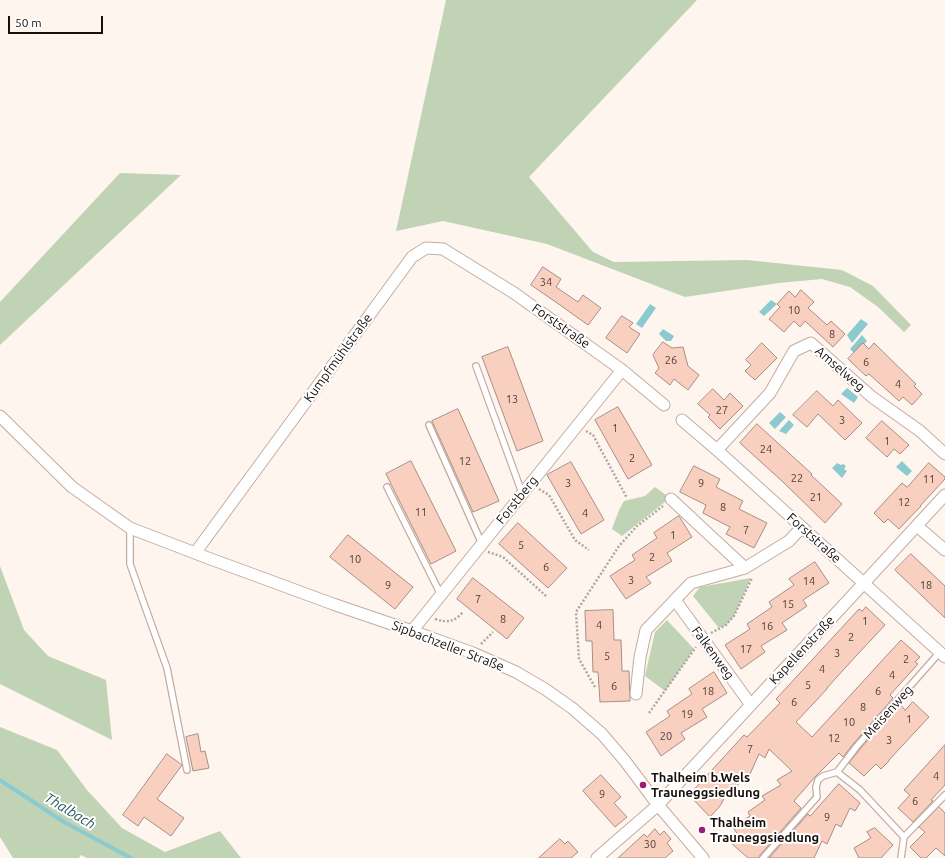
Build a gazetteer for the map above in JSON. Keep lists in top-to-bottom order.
{
  "streets": {
    "street": [
      "Forststraße",
      "Kumpfmühlstraße",
      "Amselweg",
      "Forstberg",
      "Sipbachzeller Straße",
      "Kapellenstraße",
      "Falkenweg"
    ],
    "lane": ["Meisenweg"]
  },
  "crossings": [
    ["Forststraße", "Kumpfmühlstraße"],
    ["Forststraße", "Amselweg"],
    ["Forststraße", "Forstberg"],
    ["Forststraße", "Kapellenstraße"],
    ["Forststraße", "Meisenweg"],
    ["Kumpfmühlstraße", "Sipbachzeller Straße"],
    ["Forstberg", "Sipbachzeller Straße"],
    ["Sipbachzeller Straße", "Kapellenstraße"],
    ["Kapellenstraße", "Falkenweg"]
  ],
  "water": ["Thalbach"],
  "places": ["Thalheim b.Wels Trauneggsiedlung", "Thalheim Trauneggsiedlung"],
  "house_numbers": [
    "34",
    "10",
    "8",
    "26",
    "6",
    "4",
    "13",
    "27",
    "3",
    "1",
    "1",
    "24",
    "2",
    "12",
    "22",
    "11",
    "3",
    "9",
    "21",
    "12",
    "8",
    "11",
    "4",
    "7",
    "1",
    "5",
    "2",
    "10",
    "6",
    "3",
    "14",
    "9",
    "18",
    "7",
    "15",
    "8",
    "1",
    "4",
    "16",
    "2",
    "17",
    "3",
    "5",
    "2",
    "4",
    "4",
    "5",
    "6",
    "18",
    "6",
    "6",
    "8",
    "19",
    "1",
    "10",
    "20",
    "12",
    "3",
    "7",
    "4",
    "9",
    "6",
    "9",
    "30"
  ],
  "scale_bar": "50 m"
}
